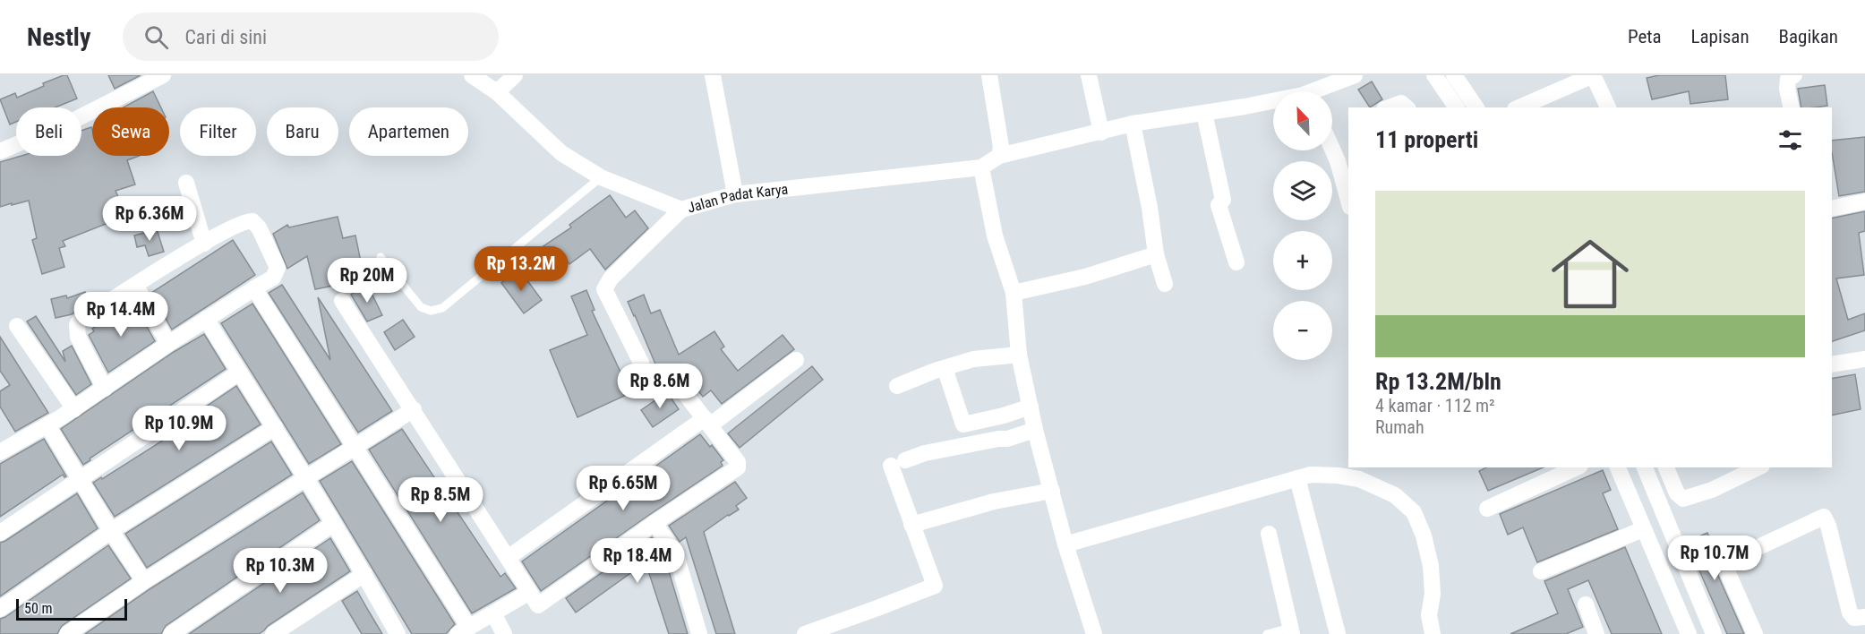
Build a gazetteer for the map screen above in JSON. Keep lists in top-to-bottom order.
{
  "streets": {
    "street": ["Jalan Padat Karya"]
  },
  "scale_bar": "50 m",
  "north": "top left",
  "page": {
    "header": "Nestly",
    "search": "Cari di sini",
    "nav": ["Peta", "Lapisan", "Bagikan"],
    "map_buttons": ["+", "−"],
    "chip": [
      "Beli",
      "Sewa",
      "Filter",
      "Baru",
      "Apartemen"
    ],
    "heading": "11 properti",
    "list": [
      {
        "name": "Rp 13.2M/bln",
        "note": "4 kamar · 112 m² · Rumah"
      }
    ],
    "price": [
      "Rp 6.36M",
      "Rp 13.2M",
      "Rp 20M",
      "Rp 14.4M",
      "Rp 8.6M",
      "Rp 10.9M",
      "Rp 6.65M",
      "Rp 8.5M",
      "Rp 10.7M",
      "Rp 18.4M",
      "Rp 10.3M"
    ],
    "scale": "50 m"
  }
}
